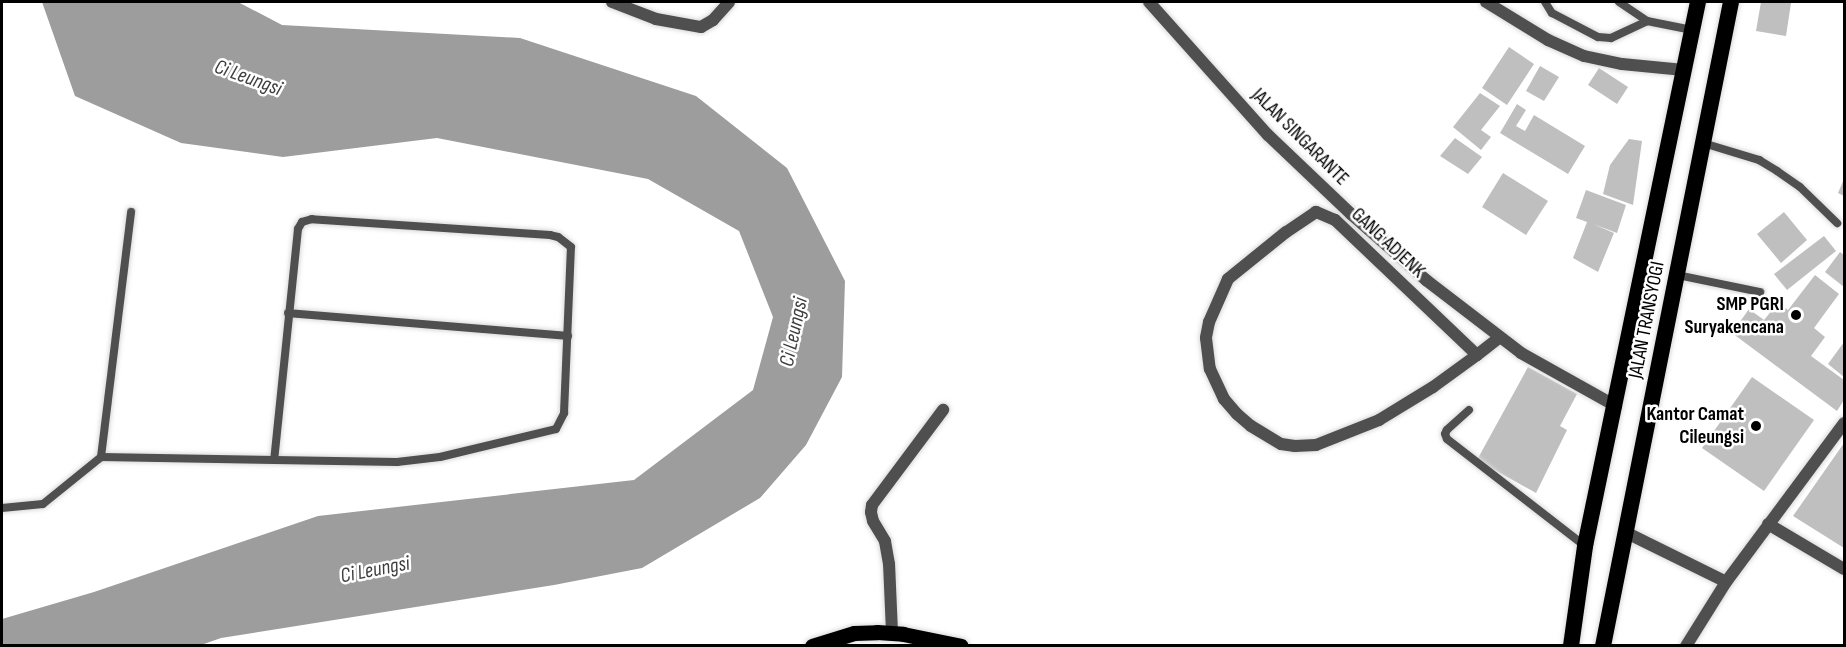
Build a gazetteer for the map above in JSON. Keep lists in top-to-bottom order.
{
  "streets": {
    "highway": ["JALAN TRANSYOGI"],
    "street": ["JALAN SINGARANTE", "GANG ADJENK"]
  },
  "crossings": [
    ["JALAN SINGARANTE", "GANG ADJENK"],
    ["JALAN SINGARANTE", "JALAN TRANSYOGI"]
  ],
  "water": ["Ci Leungsi"],
  "places": ["SMP PGRI Suryakencana", "Kantor Camat Cileungsi"]
}
